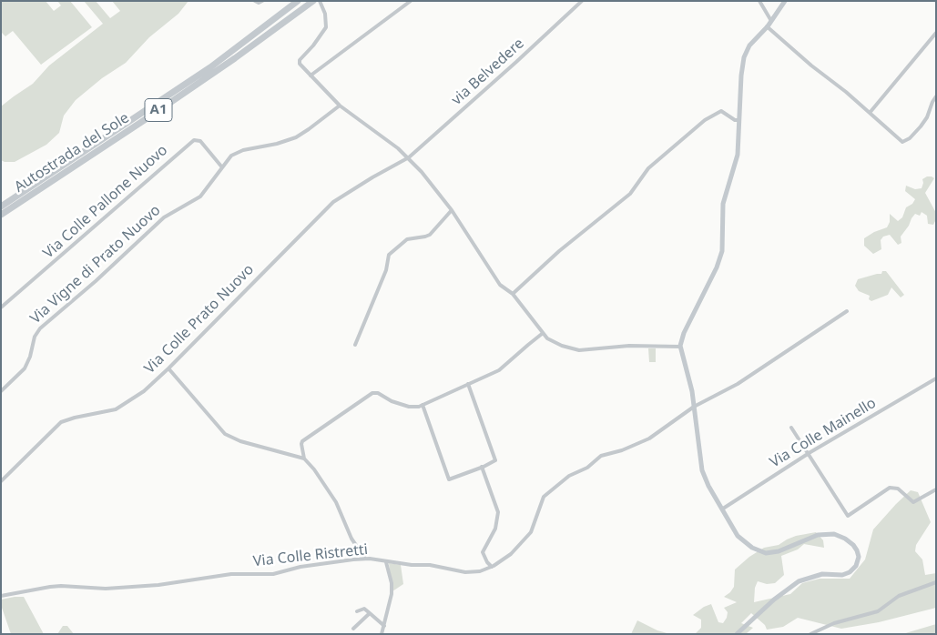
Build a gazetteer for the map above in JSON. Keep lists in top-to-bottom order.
{
  "streets": {
    "highway": ["A1", "Autostrada del Sole"],
    "street": [
      "via Belvedere",
      "Via Colle Pallone Nuovo",
      "Via Vigne di Prato Nuovo",
      "Via Colle Prato Nuovo",
      "Via Colle Mainello",
      "Via Colle Ristretti"
    ]
  },
  "crossings": [
    ["via Belvedere", "Via Colle Prato Nuovo"],
    ["Via Colle Pallone Nuovo", "Via Vigne di Prato Nuovo"]
  ]
}
